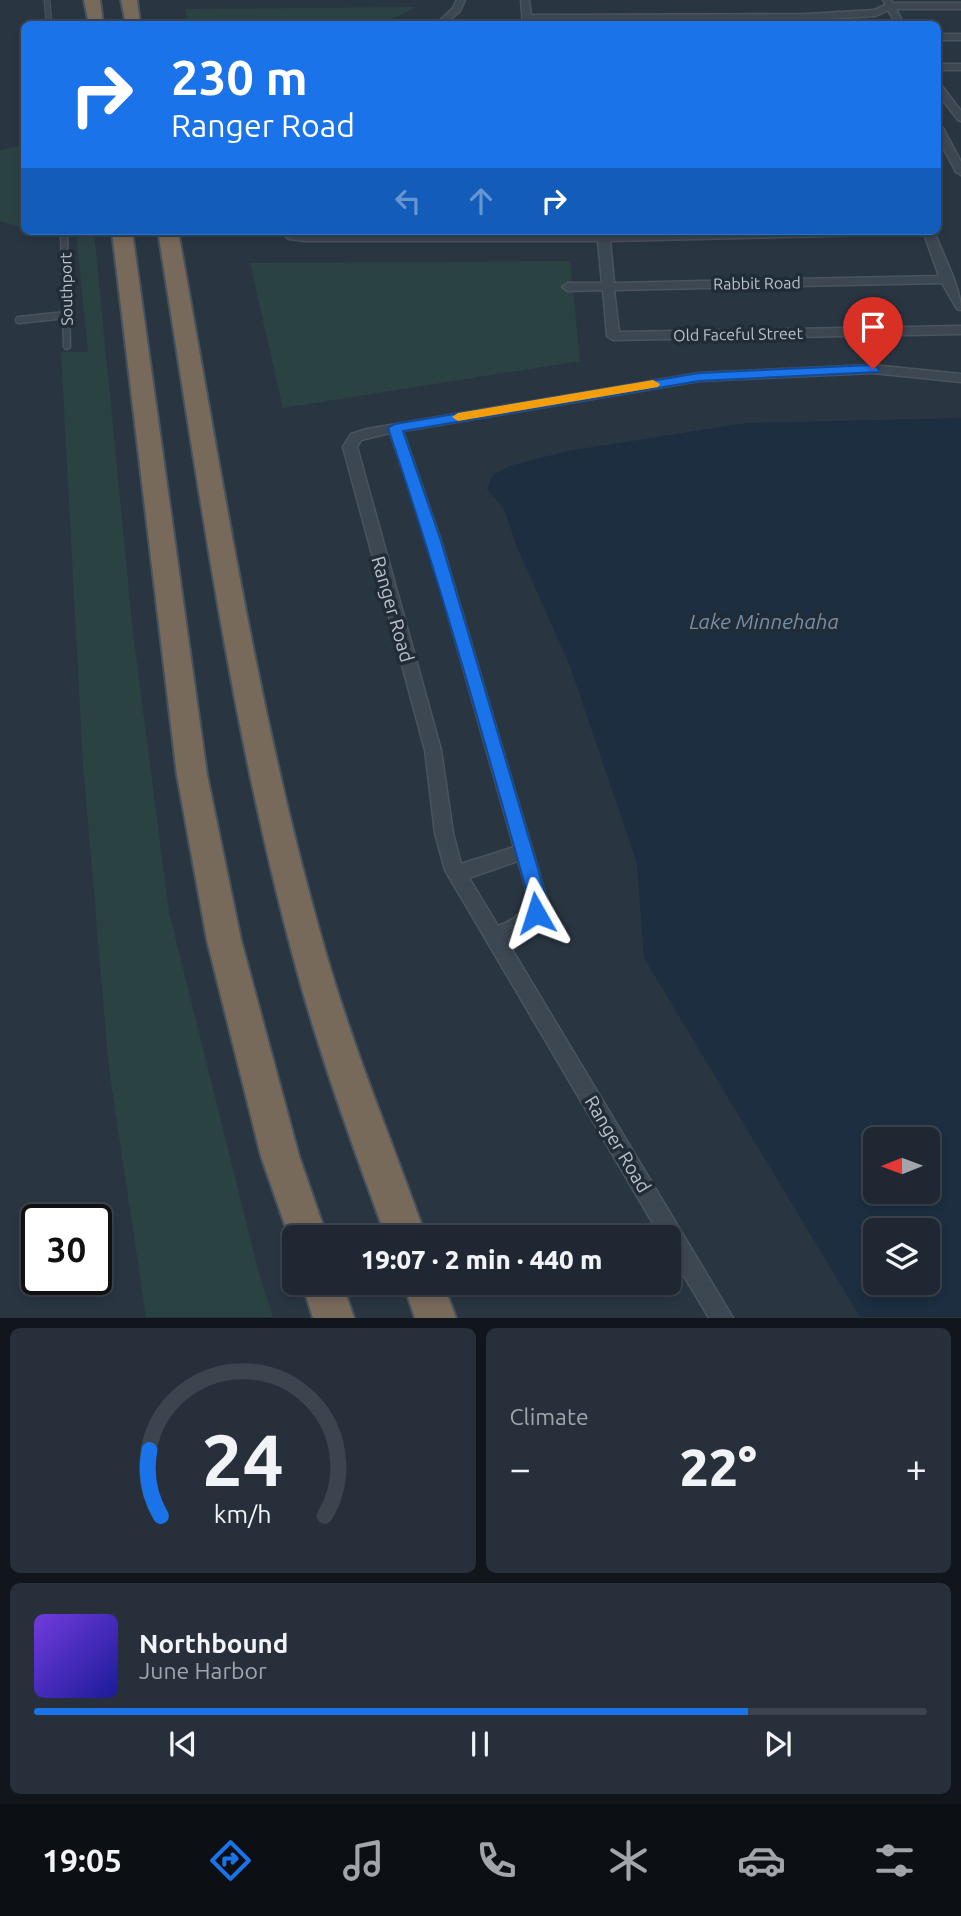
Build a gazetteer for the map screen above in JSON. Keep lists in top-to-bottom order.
{
  "streets": {
    "street": ["Rabbit Road", "Old Faceful Street", "Ranger Road"],
    "lane": ["Southport"]
  },
  "crossings": [
    ["Rabbit Road", "Old Faceful Street"]
  ],
  "water": ["Lake Minnehaha"],
  "north": "left",
  "page": {
    "turn": ["230 m", "Ranger Road"],
    "limit": "30",
    "trip": "19:07 · 2 min · 440 m",
    "tile": "Climate",
    "heat": ["−", "22°", "+"],
    "song": ["Northbound", "June Harbor"],
    "tabs": "19:05",
    "gauge": ["24", "km/h"]
  }
}
